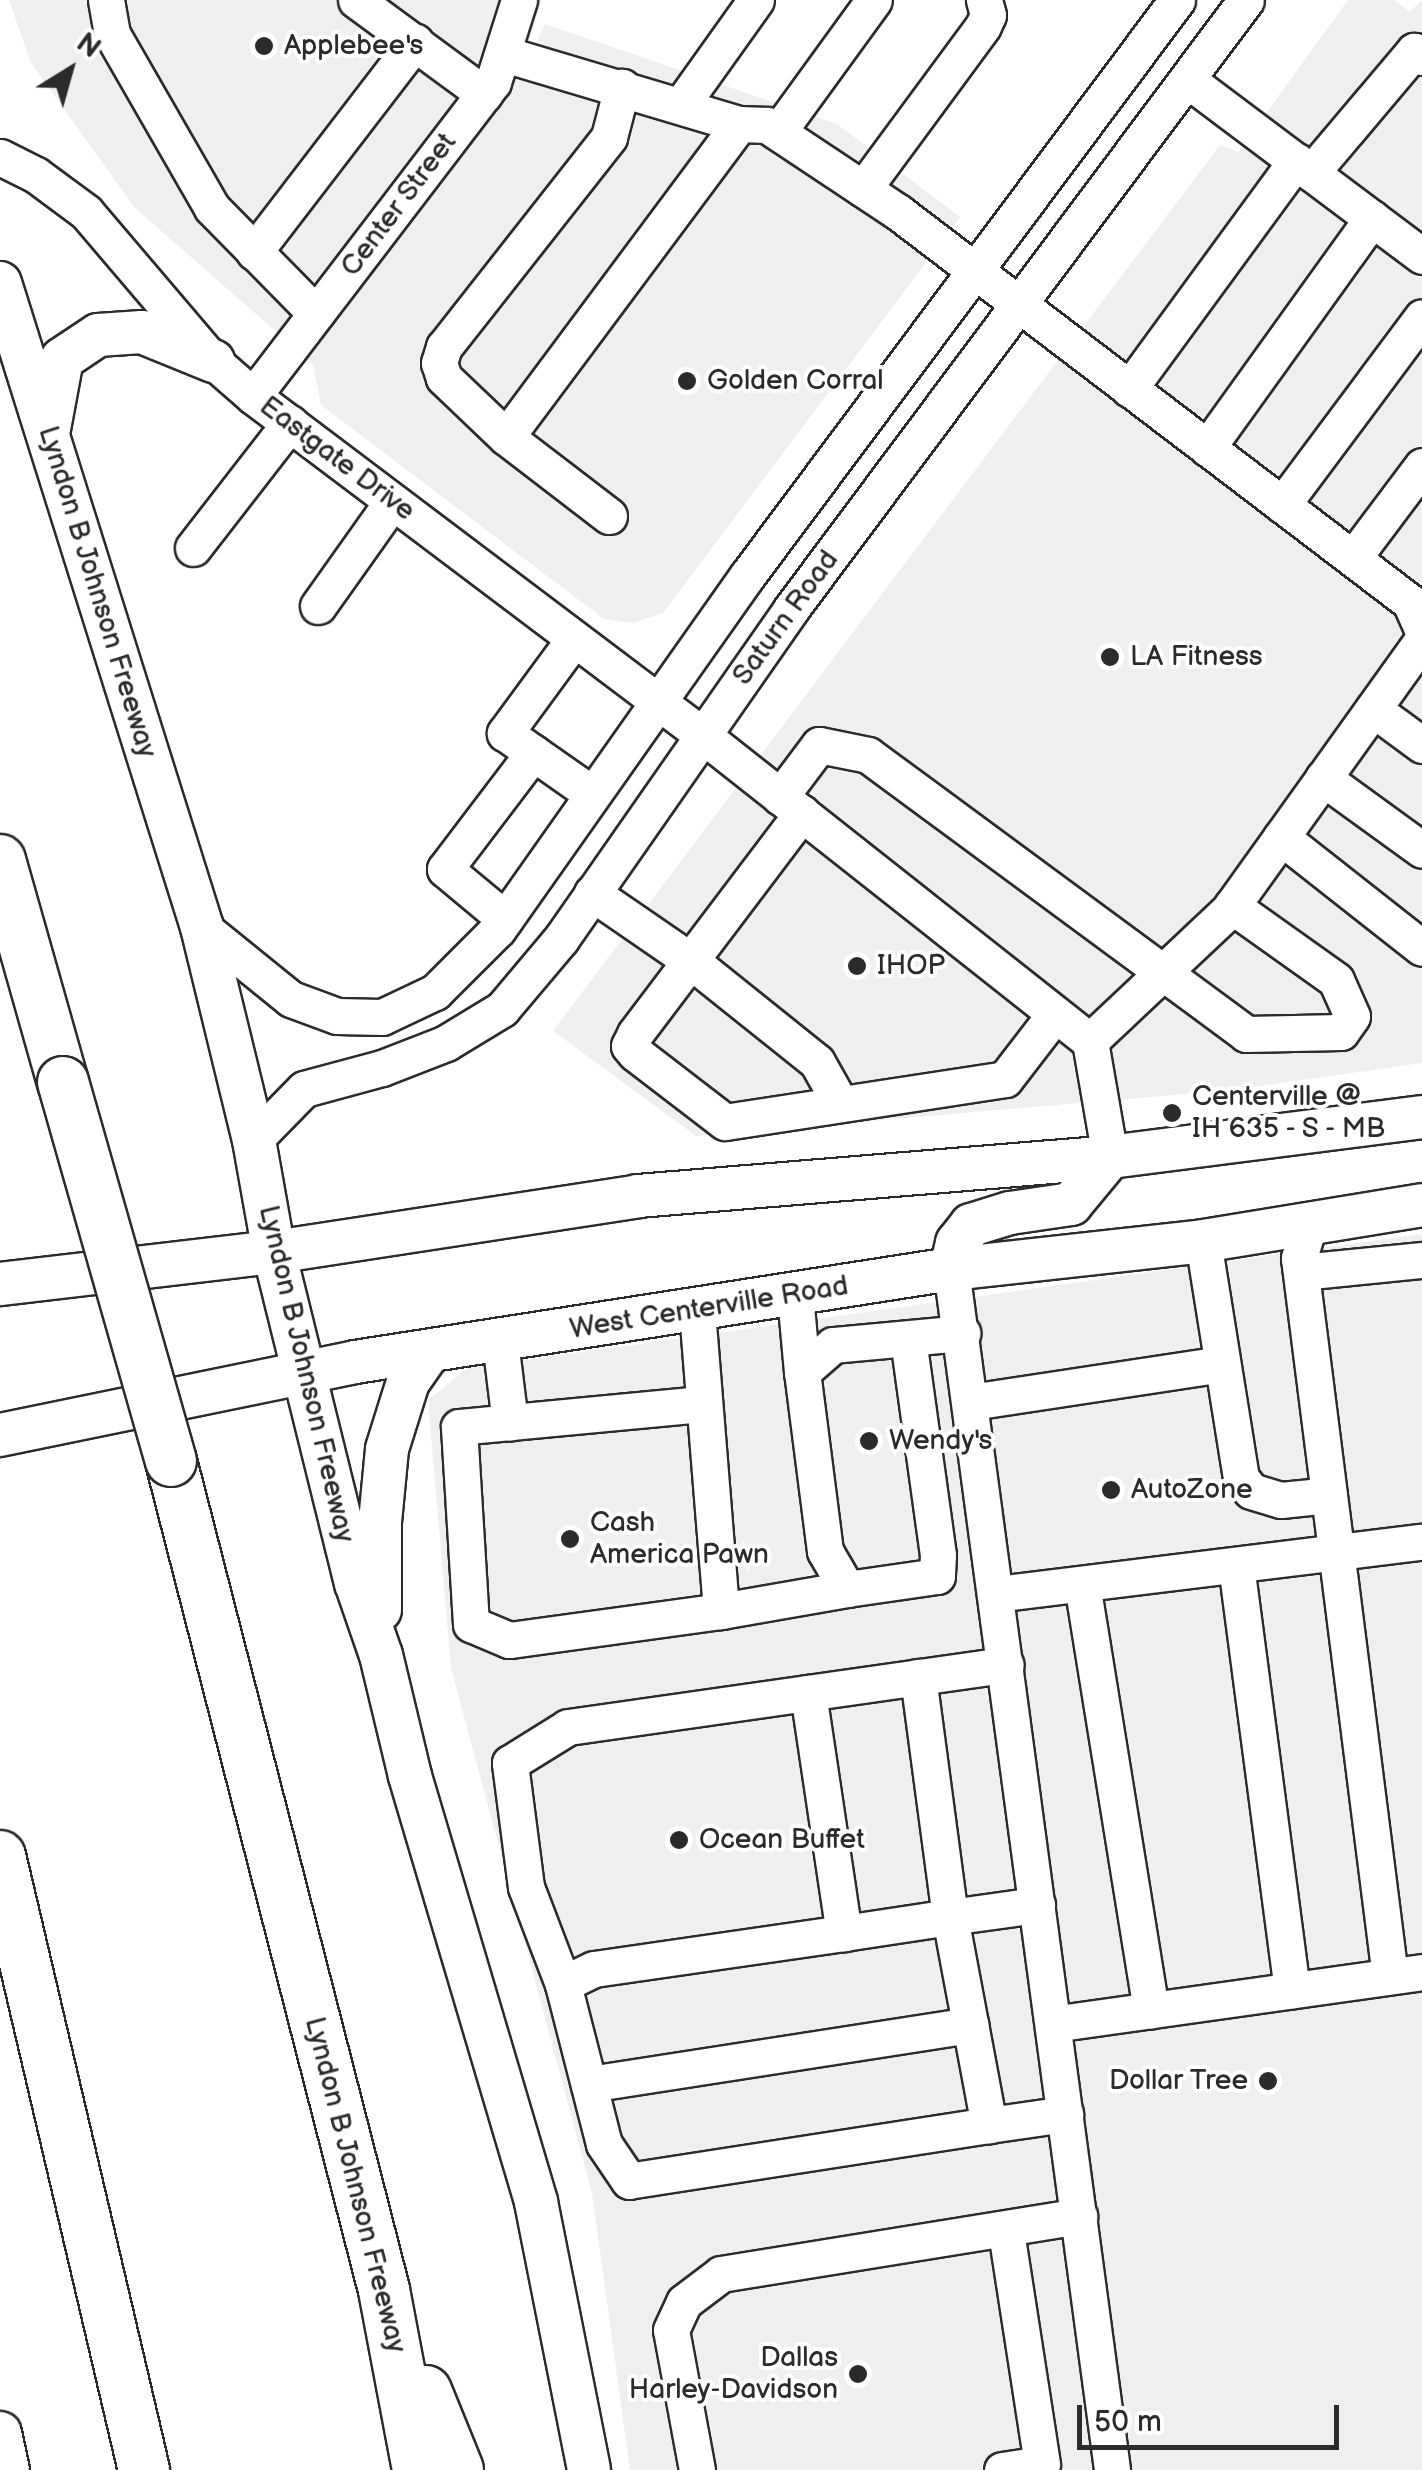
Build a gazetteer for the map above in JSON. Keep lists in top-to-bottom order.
{
  "streets": {
    "highway": ["Lyndon B Johnson Freeway"],
    "main road": ["West Centerville Road"],
    "street": ["Center Street", "Eastgate Drive", "Saturn Road"]
  },
  "crossings": [
    ["Center Street", "Eastgate Drive"],
    ["Eastgate Drive", "Saturn Road"],
    ["Lyndon B Johnson Freeway", "Saturn Road"],
    ["Lyndon B Johnson Freeway", "West Centerville Road"]
  ],
  "places": [
    "Applebee's",
    "Golden Corral",
    "LA Fitness",
    "IHOP",
    "Centerville @ IH 635 - S - MB",
    "Wendy's",
    "AutoZone",
    "Cash America Pawn",
    "Ocean Buffet",
    "Dollar Tree",
    "Dallas Harley-Davidson"
  ],
  "scale_bar": "50 m",
  "north": "top right"
}
